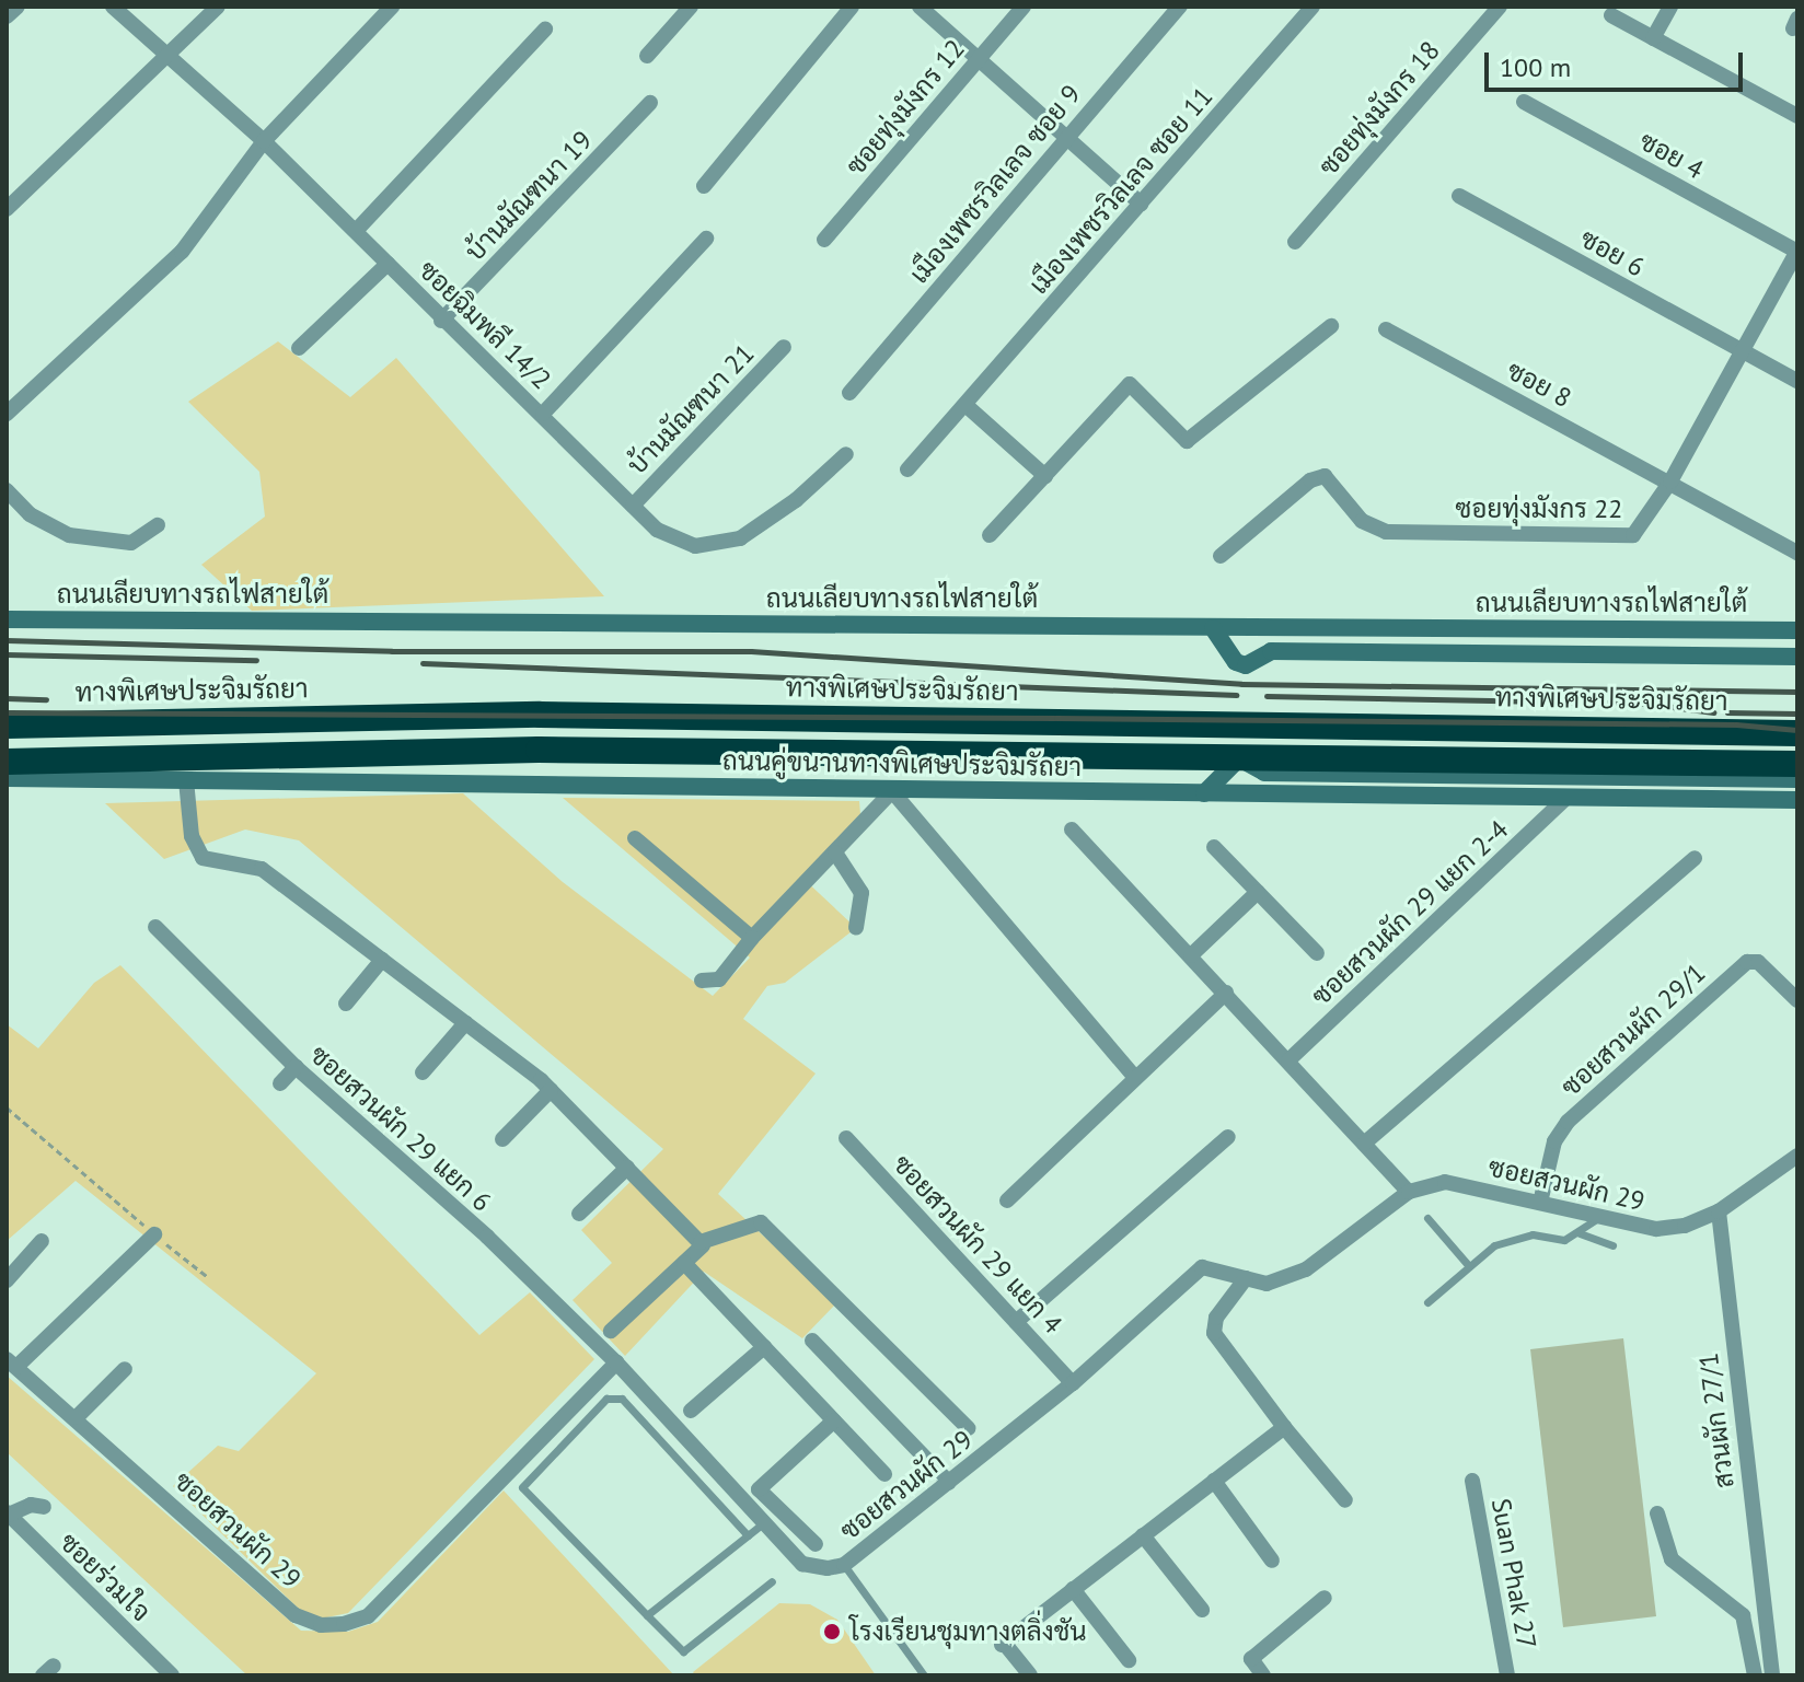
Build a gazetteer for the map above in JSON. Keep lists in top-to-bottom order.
{
  "streets": {
    "highway": ["ทางพิเศษประจิมรัถยา"],
    "main road": ["ถนนเลียบทางรถไฟสายใต้", "ถนนคู่ขนานทางพิเศษประจิมรัถยา"],
    "street": [
      "ซอยทุ่งมังกร 12",
      "ซอยทุ่งมังกร 18",
      "ซอย 4",
      "เมืองเพชรวิลเลจ ซอย 9",
      "เมืองเพชรวิลเลจ ซอย 11",
      "บ้านมัณฑนา 19",
      "ซอย 6",
      "ซอยฉิมพลี 14/2",
      "ซอย 8",
      "บ้านมัณฑนา 21",
      "ซอยทุ่งมังกร 22",
      "ซอยสวนผัก 29 แยก 2-4",
      "ซอยสวนผัก 29/1",
      "ซอยสวนผัก 29 แยก 6",
      "ซอยสวนผัก 29",
      "ซอยสวนผัก 29 แยก 4",
      "สวนผัก 27/1",
      "Suan Phak 27",
      "ซอยร่วมใจ"
    ]
  },
  "crossings": [
    ["ซอย 4", "ซอยทุ่งมังกร 22"],
    ["บ้านมัณฑนา 19", "ซอยฉิมพลี 14/2"],
    ["ซอย 6", "ซอยทุ่งมังกร 22"],
    ["ซอยฉิมพลี 14/2", "บ้านมัณฑนา 21"],
    ["ซอย 8", "ซอยทุ่งมังกร 22"],
    ["ถนนคู่ขนานทางพิเศษประจิมรัถยา", "ซอยสวนผัก 29 แยก 2-4"],
    ["ซอยสวนผัก 29/1", "ซอยสวนผัก 29"],
    ["ซอยสวนผัก 29 แยก 6", "ซอยสวนผัก 29"],
    ["ซอยสวนผัก 29", "ซอยสวนผัก 29 แยก 4"],
    ["ซอยสวนผัก 29", "สวนผัก 27/1"]
  ],
  "places": ["โรงเรียนชุมทางตลิ่งชัน"],
  "scale_bar": "100 m"
}
